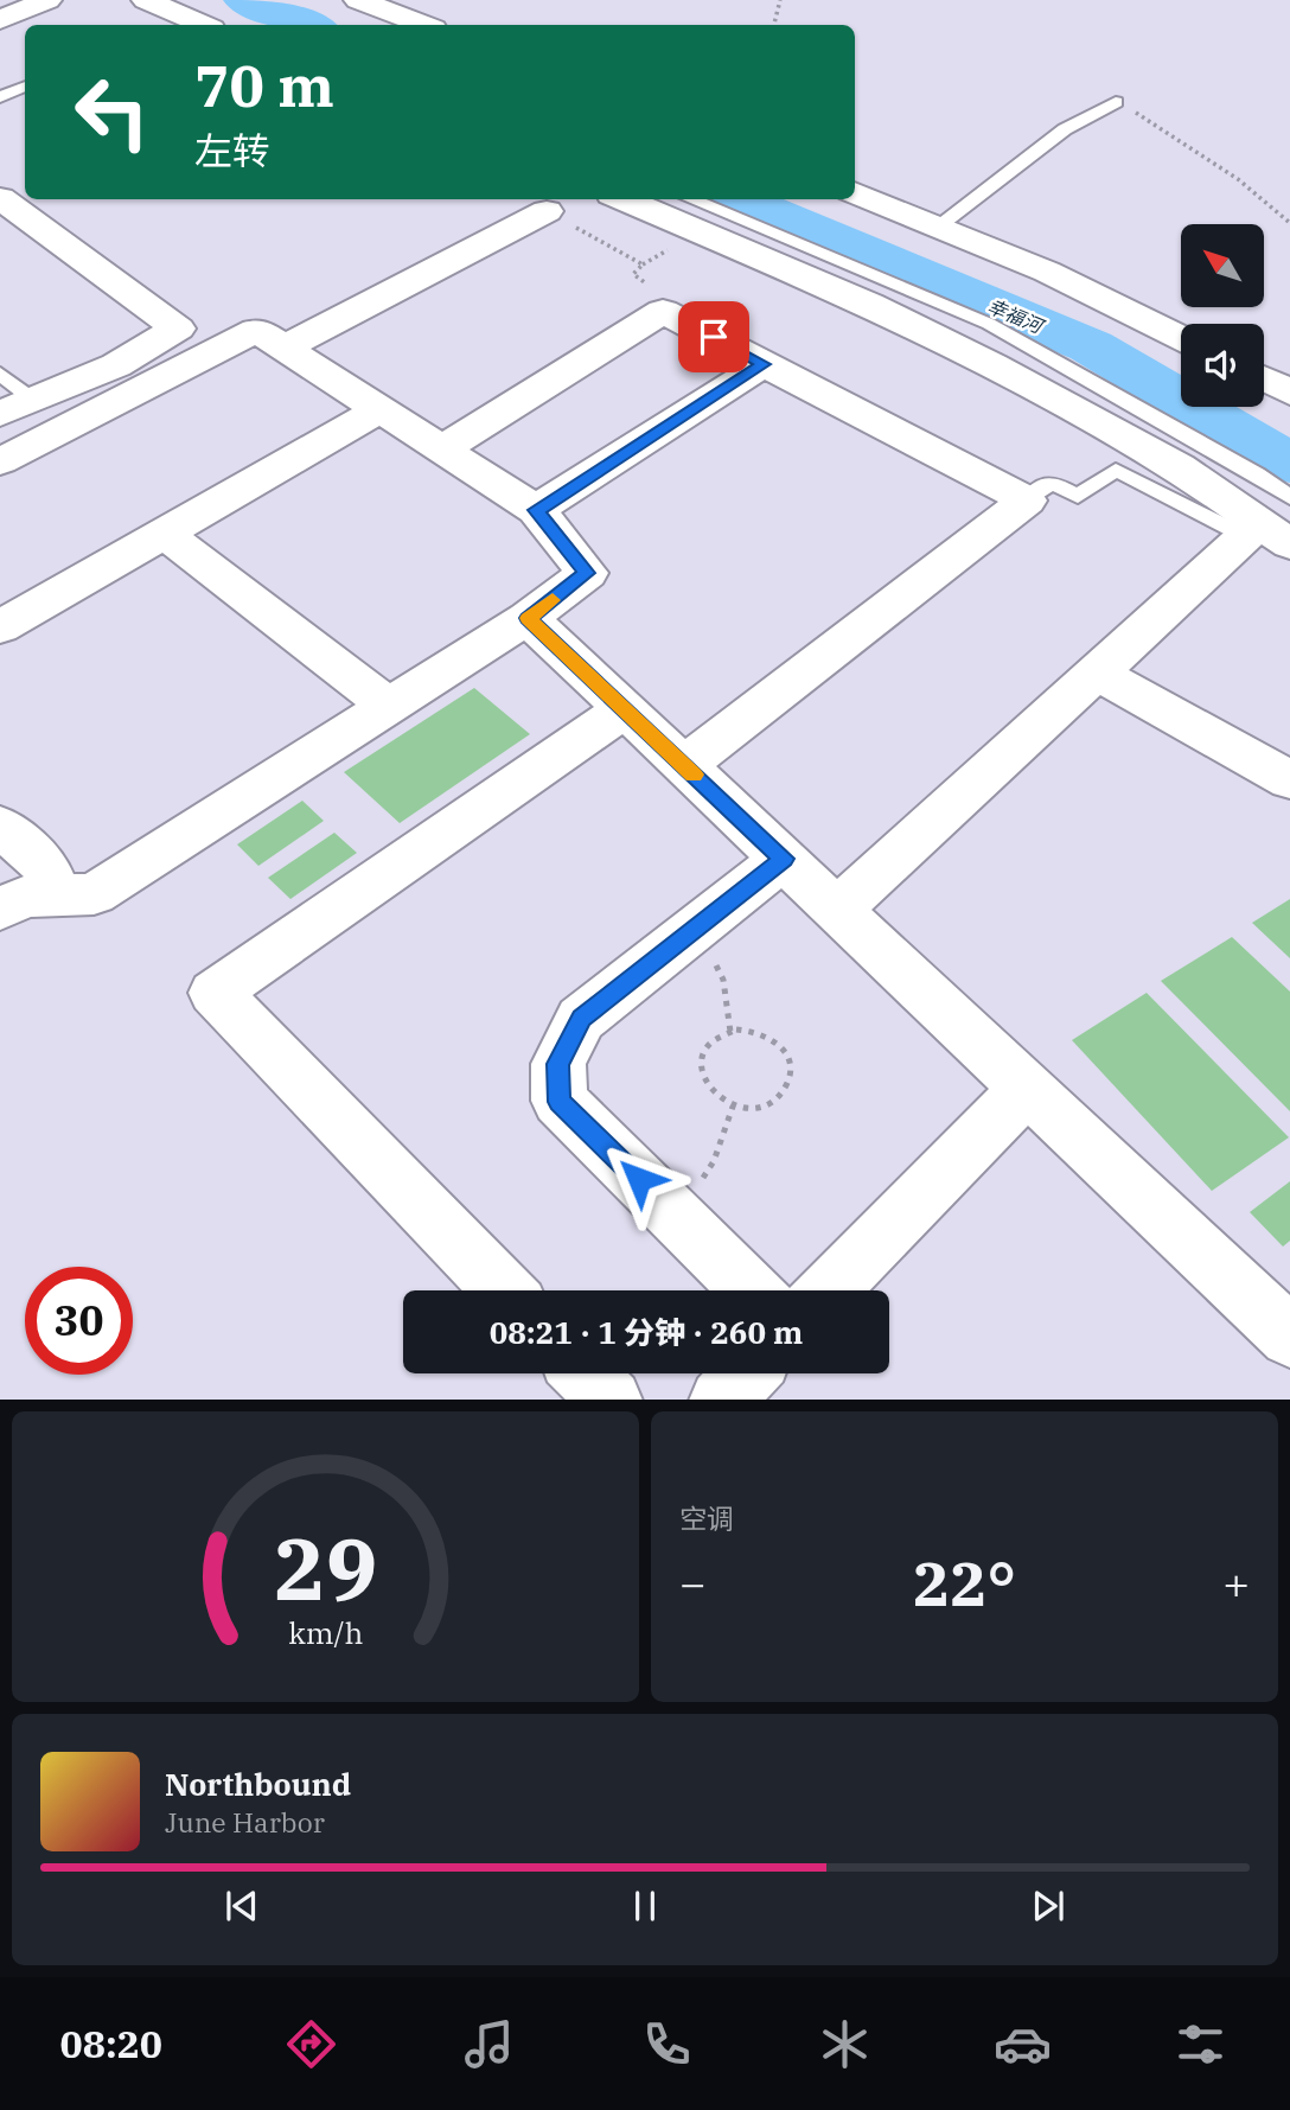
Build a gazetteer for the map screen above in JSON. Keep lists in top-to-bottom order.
{
  "water": ["幸福河"],
  "north": "top left",
  "page": {
    "turn": ["70 m", "左转"],
    "limit": "30",
    "trip": "08:21 · 1 分钟 · 260 m",
    "tile": "空调",
    "heat": ["−", "22°", "+"],
    "song": ["Northbound", "June Harbor"],
    "tabs": "08:20",
    "gauge": ["29", "km/h"]
  }
}
